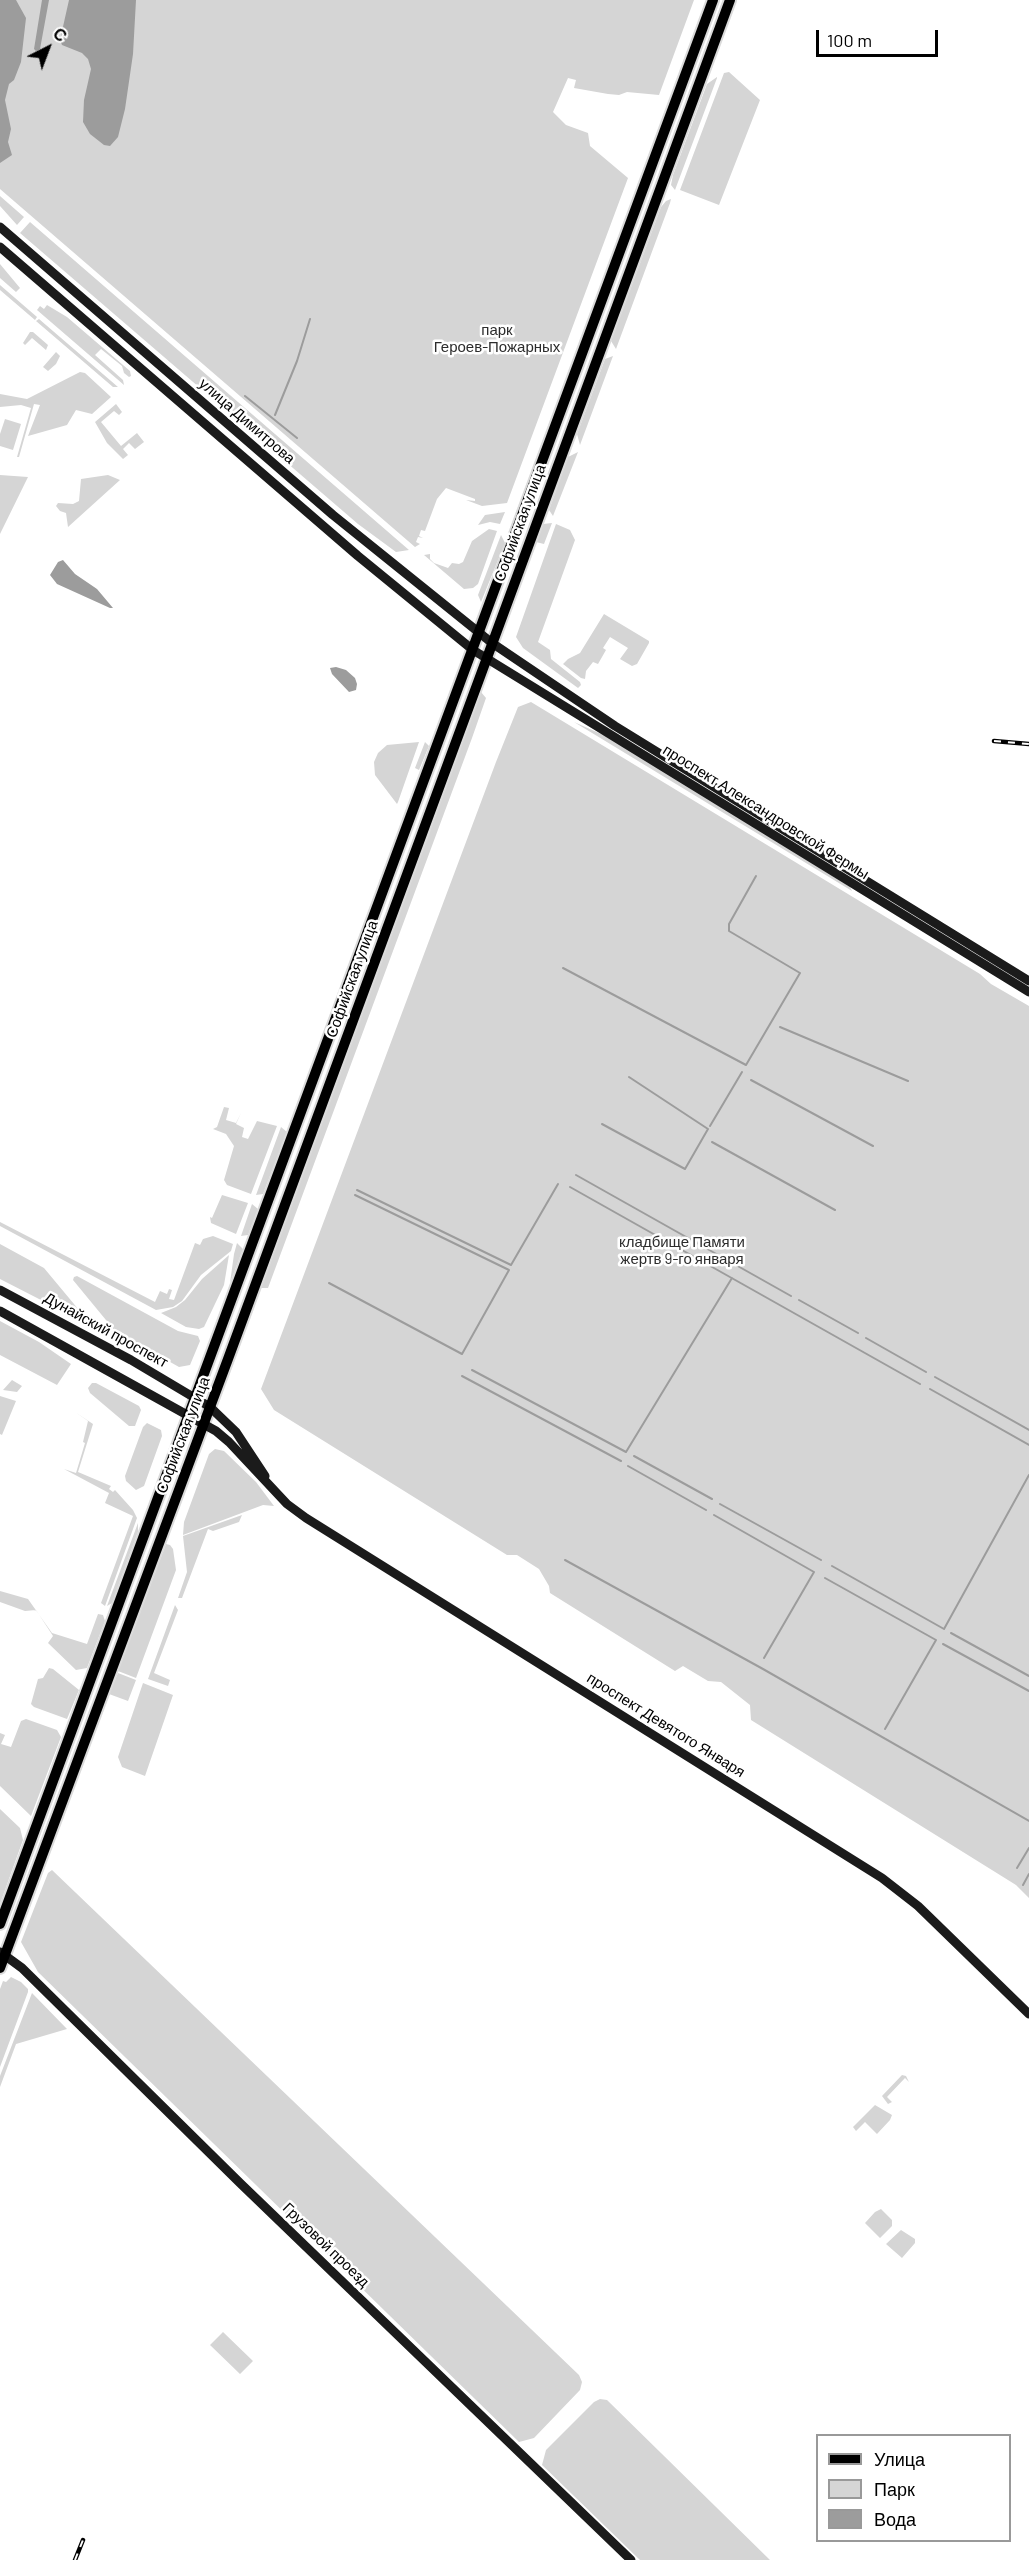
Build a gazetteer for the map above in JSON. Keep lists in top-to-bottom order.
{
  "streets": {
    "main road": ["Софийская улица"],
    "street": [
      "улица Димитрова",
      "проспект Александровской Фермы",
      "Дунайский проспект",
      "проспект Девятого Января",
      "Грузовой проезд"
    ]
  },
  "crossings": [
    ["улица Димитрова", "Софийская улица"],
    ["улица Димитрова", "проспект Александровской Фермы"],
    ["Софийская улица", "проспект Александровской Фермы"],
    ["Софийская улица", "Дунайский проспект"],
    ["Софийская улица", "проспект Девятого Января"],
    ["Софийская улица", "Грузовой проезд"],
    ["Дунайский проспект", "проспект Девятого Января"]
  ],
  "parks": ["парк Героев-Пожарных", "кладбище Памяти жертв 9-го января"],
  "legend": ["Улица", "Парк", "Вода"],
  "scale_bar": "100 m",
  "north": "top right"
}
